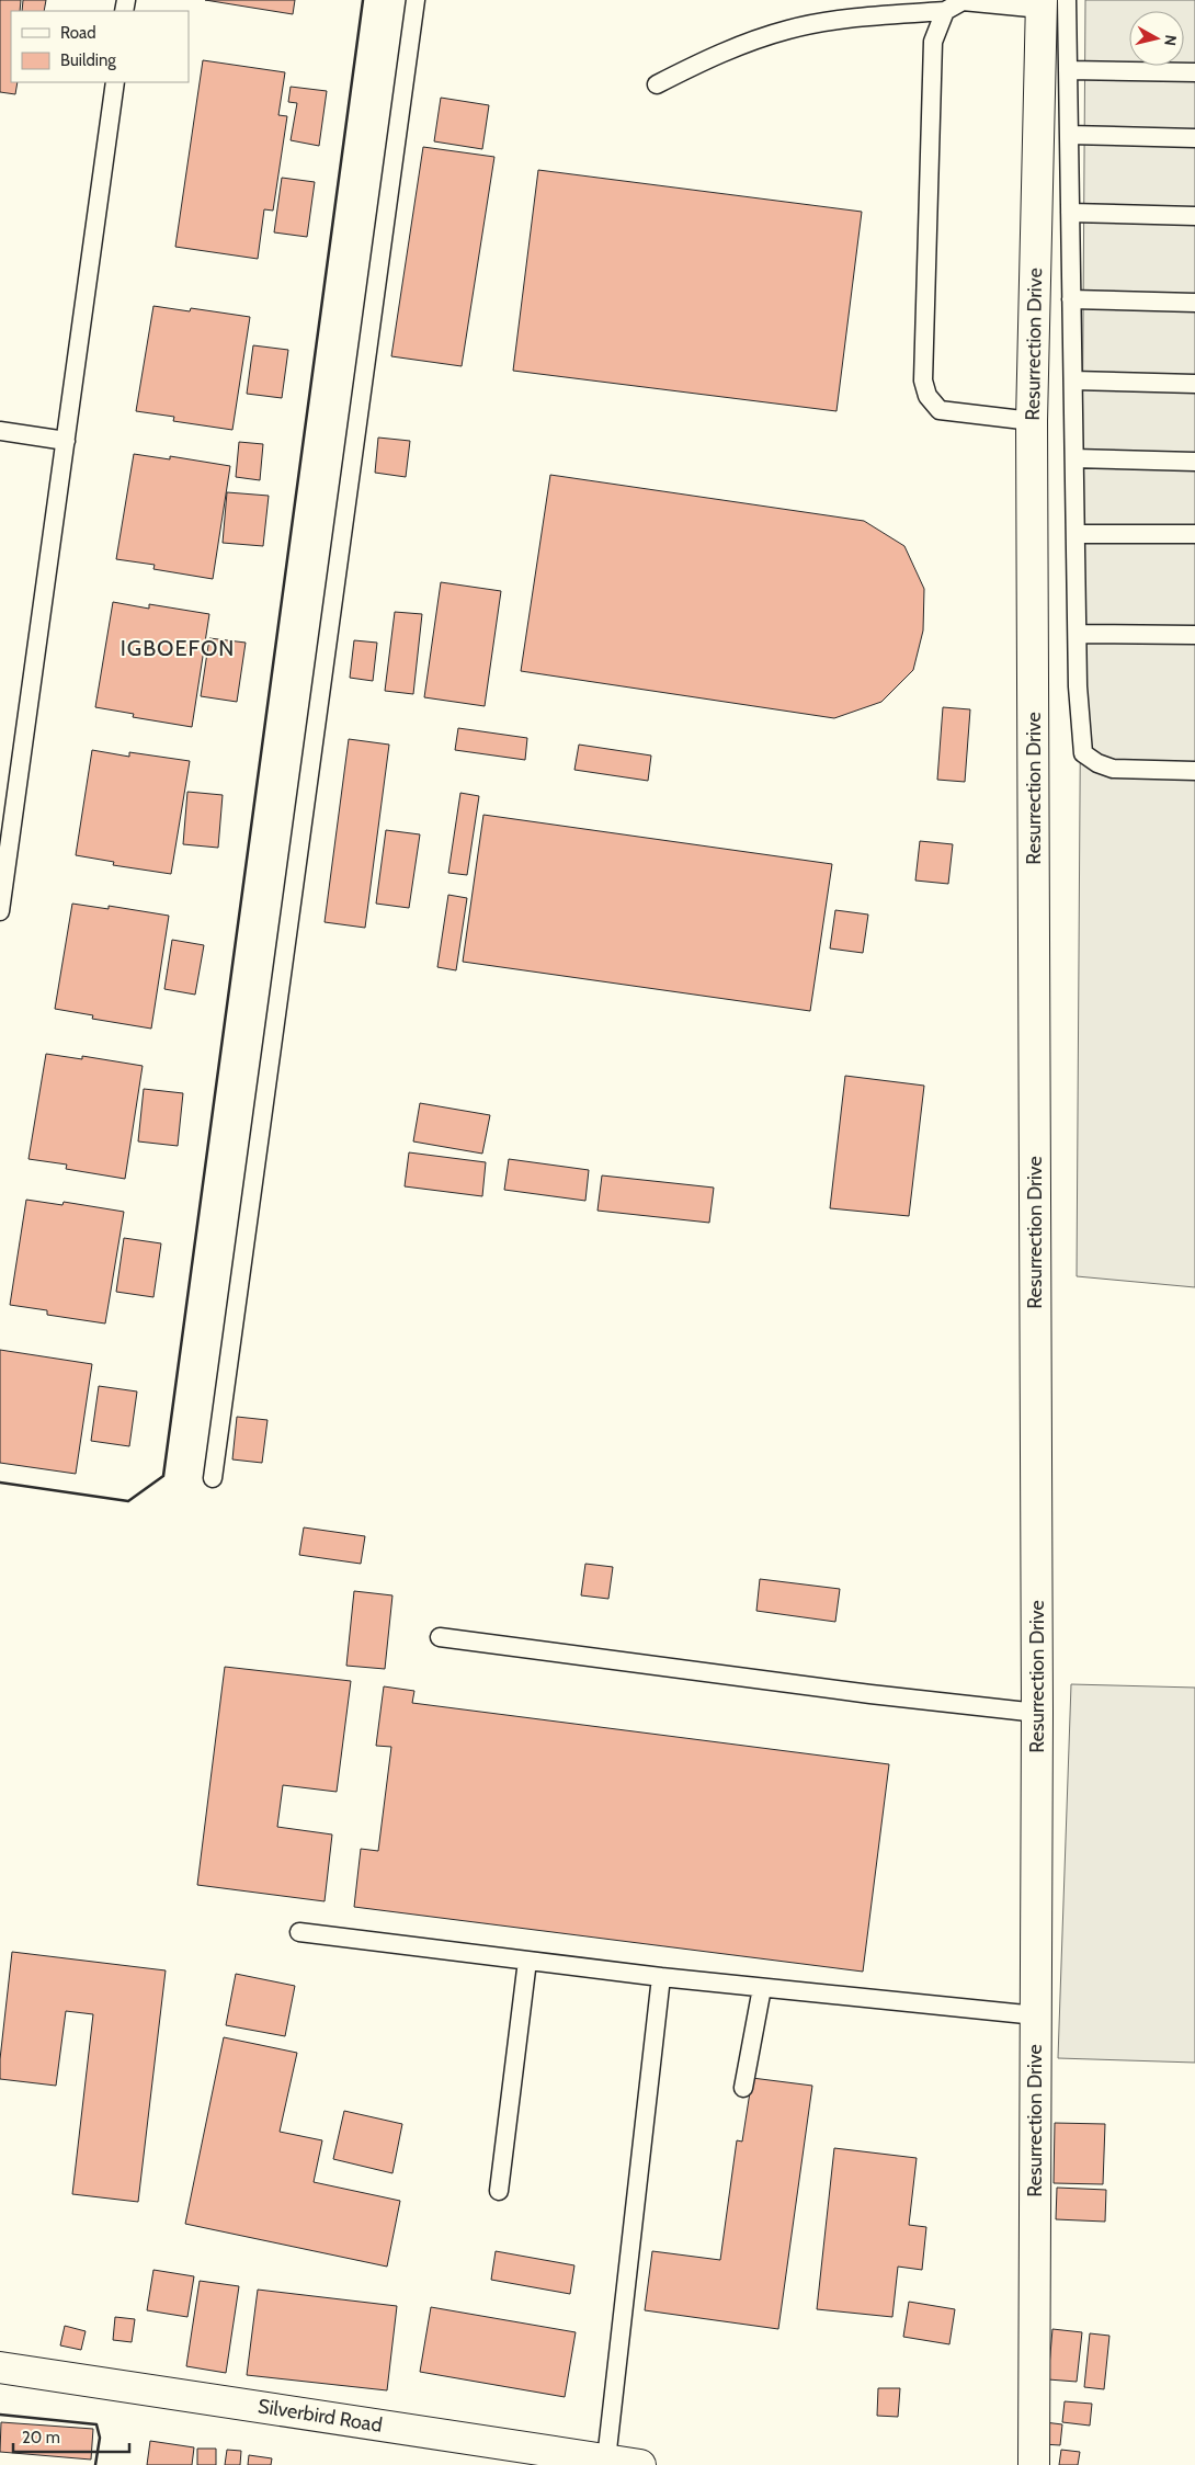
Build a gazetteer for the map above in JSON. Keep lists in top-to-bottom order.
{
  "streets": {
    "street": ["Resurrection Drive", "Silverbird Road"]
  },
  "districts": ["IGBOEFON"],
  "legend": ["Road", "Building"],
  "scale_bar": "20 m",
  "north": "right"
}
